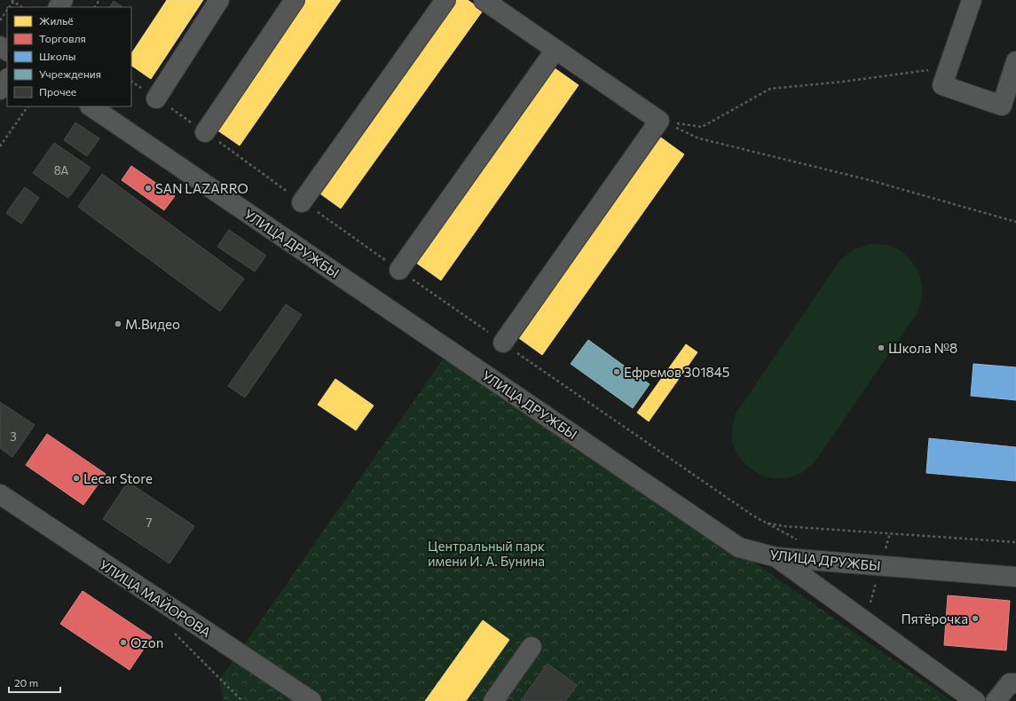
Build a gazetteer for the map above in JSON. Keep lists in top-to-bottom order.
{
  "streets": {
    "street": ["УЛИЦА ДРУЖБЫ", "УЛИЦА МАЙОРОВА"]
  },
  "parks": ["Центральный парк имени И. А. Бунина"],
  "places": [
    "SAN LAZARRO",
    "М.Видео",
    "Школа №8",
    "Ефремов 301845",
    "Lecar Store",
    "Пятёрочка",
    "Ozon"
  ],
  "house_numbers": ["8А", "3", "7"],
  "legend": [
    "Жильё",
    "Торговля",
    "Школы",
    "Учреждения",
    "Прочее"
  ],
  "scale_bar": "20 m"
}
